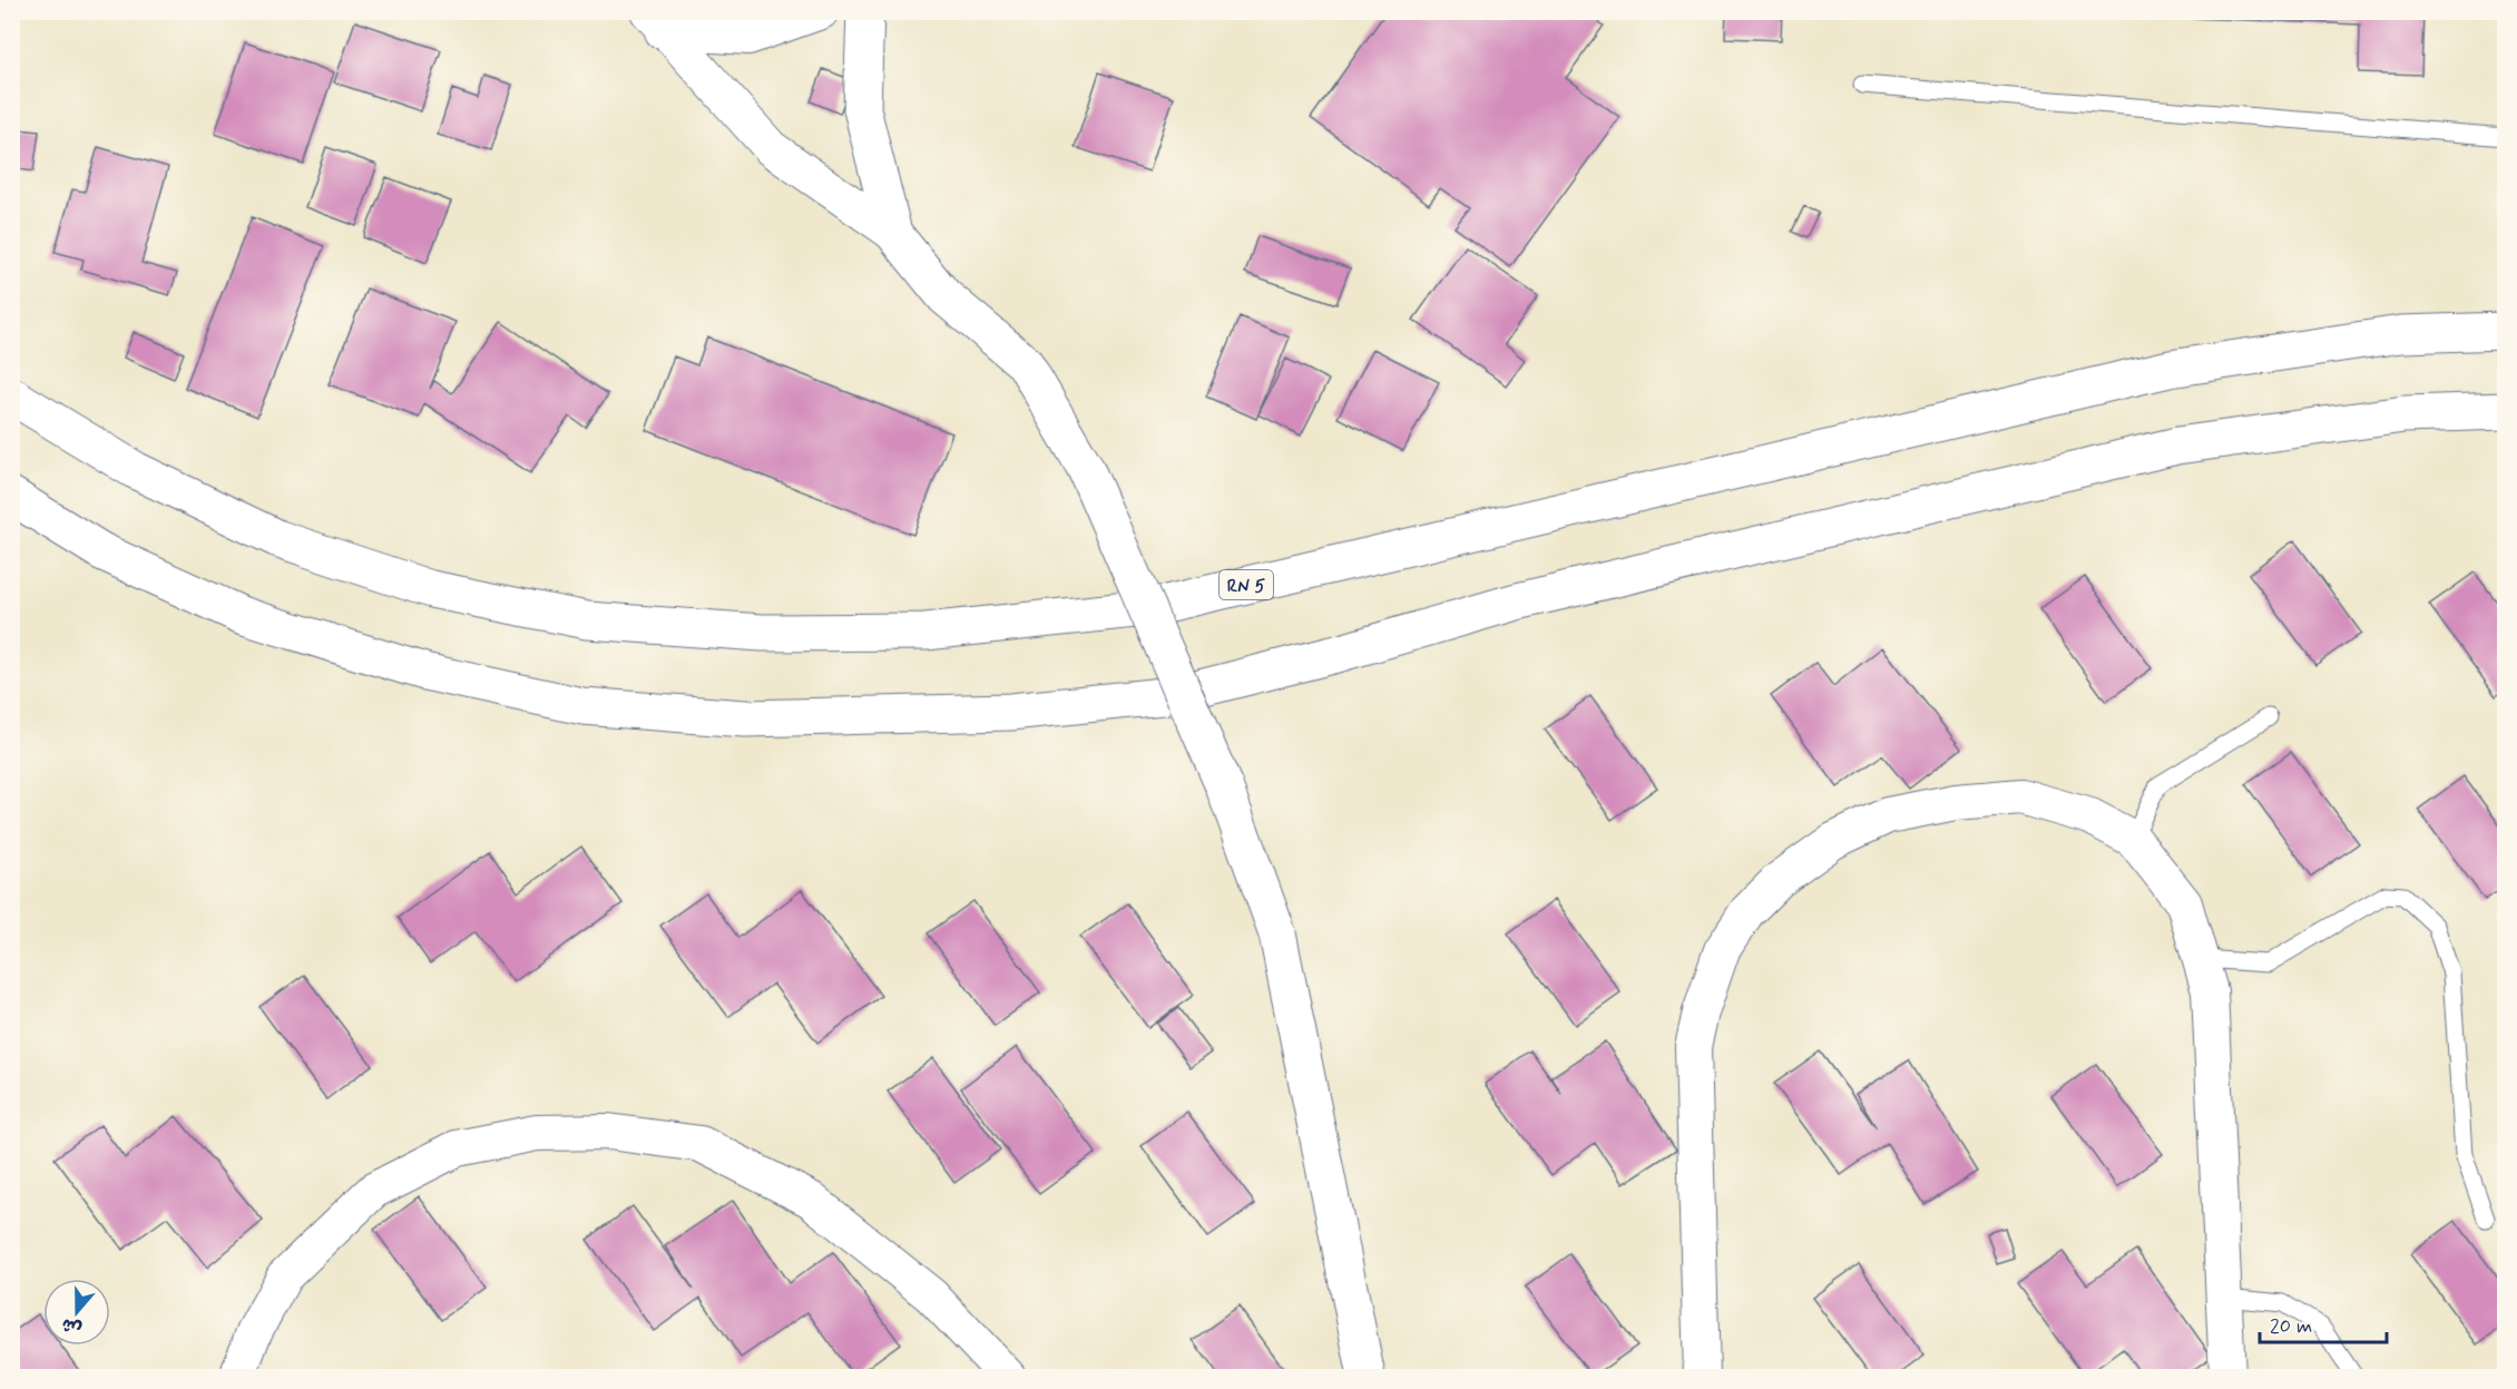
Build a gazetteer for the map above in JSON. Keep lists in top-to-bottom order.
{
  "streets": {
    "main road": ["RN 5"]
  },
  "scale_bar": "20 m",
  "north": "bottom"
}
